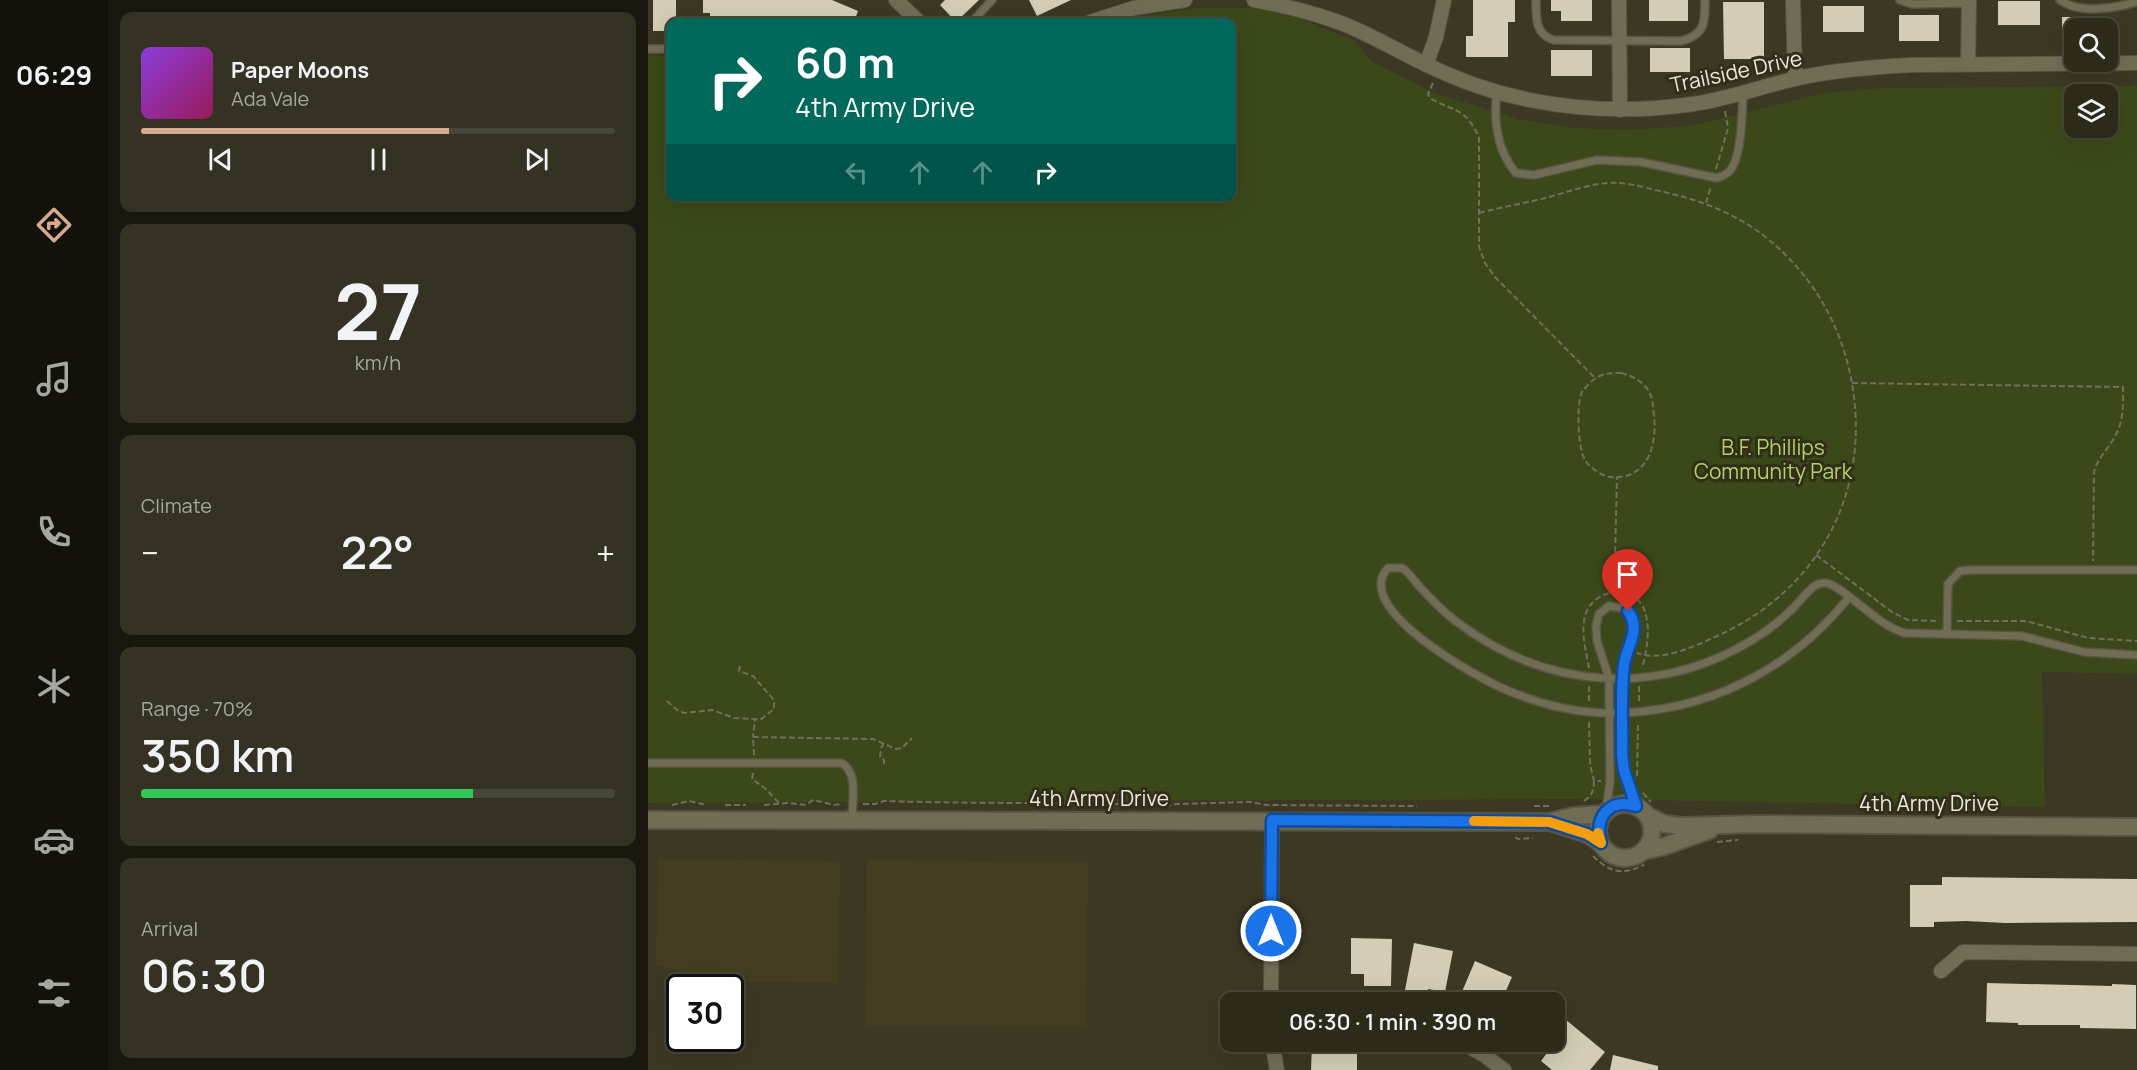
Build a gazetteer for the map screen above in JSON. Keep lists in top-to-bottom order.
{
  "streets": {
    "street": ["Trailside Drive", "4th Army Drive"]
  },
  "parks": ["B.F. Phillips Community Park"],
  "page": {
    "tabs": "06:29",
    "turn": ["60 m", "4th Army Drive"],
    "song": ["Paper Moons", "Ada Vale"],
    "tile": [
      ["27", "km/h"],
      "Climate",
      ["Range · 70%", "350 km"],
      ["Arrival", "06:30"]
    ],
    "heat": ["−", "22°", "+"],
    "limit": "30",
    "trip": "06:30 · 1 min · 390 m"
  }
}
